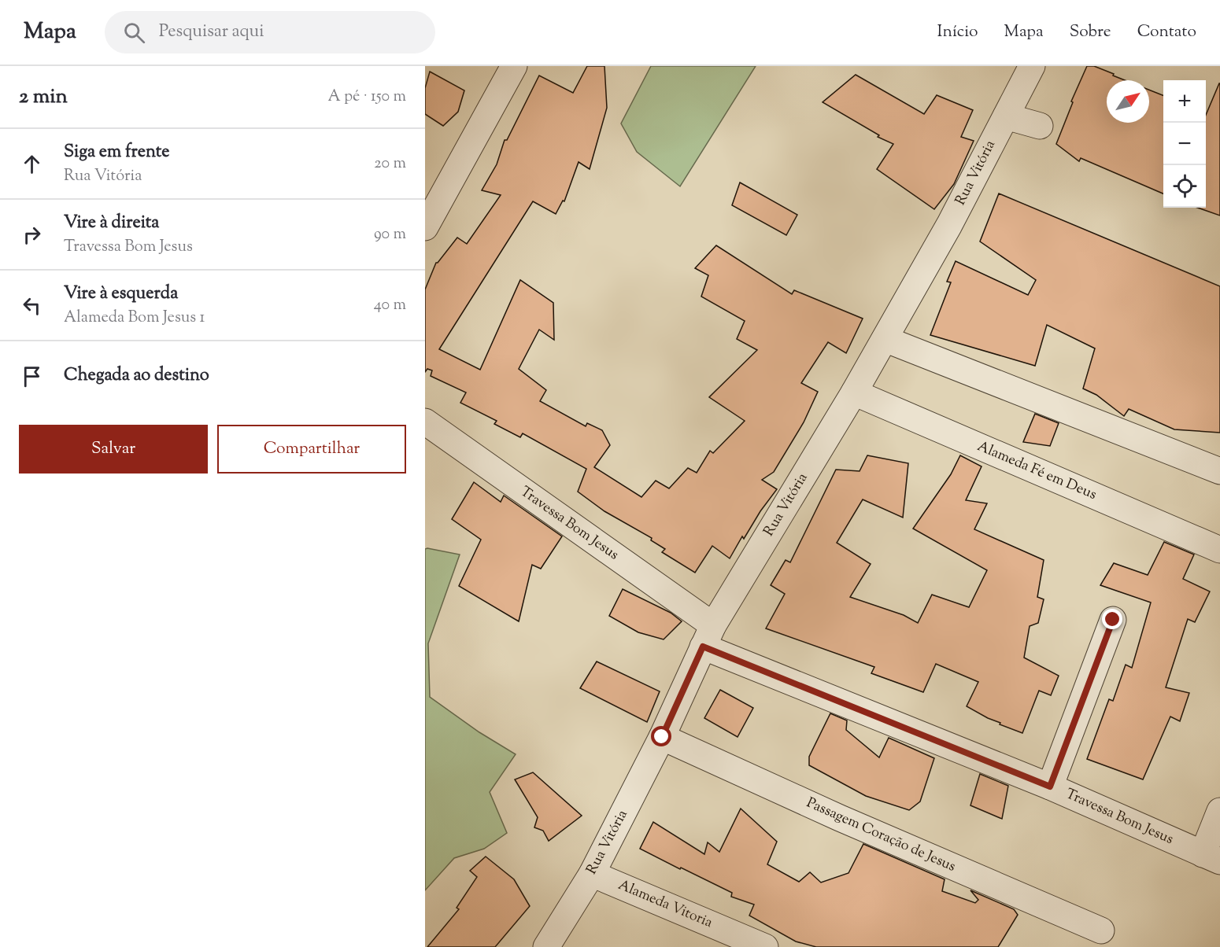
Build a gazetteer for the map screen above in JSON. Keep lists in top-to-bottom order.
{
  "streets": {
    "street": [
      "Rua Vitória",
      "Alameda Fé em Deus",
      "Travessa Bom Jesus",
      "Passagem Coração de Jesus",
      "Alameda Vitoria"
    ]
  },
  "crossings": [
    ["Rua Vitória", "Alameda Fé em Deus"],
    ["Rua Vitória", "Travessa Bom Jesus"],
    ["Rua Vitória", "Passagem Coração de Jesus"],
    ["Rua Vitória", "Alameda Vitoria"]
  ],
  "north": "top right",
  "page": {
    "header": "Mapa",
    "search": "Pesquisar aqui",
    "nav": [
      "Início",
      "Mapa",
      "Sobre",
      "Contato"
    ],
    "heading": ["2 min", "A pé · 150 m"],
    "map_buttons": ["+", "−"],
    "list": [
      ["Siga em frente", "Rua Vitória", "20 m"],
      ["Vire à direita", "Travessa Bom Jesus", "90 m"],
      ["Vire à esquerda", "Alameda Bom Jesus 1", "40 m"],
      "Chegada ao destino"
    ],
    "buttons": ["Salvar", "Compartilhar"]
  }
}
